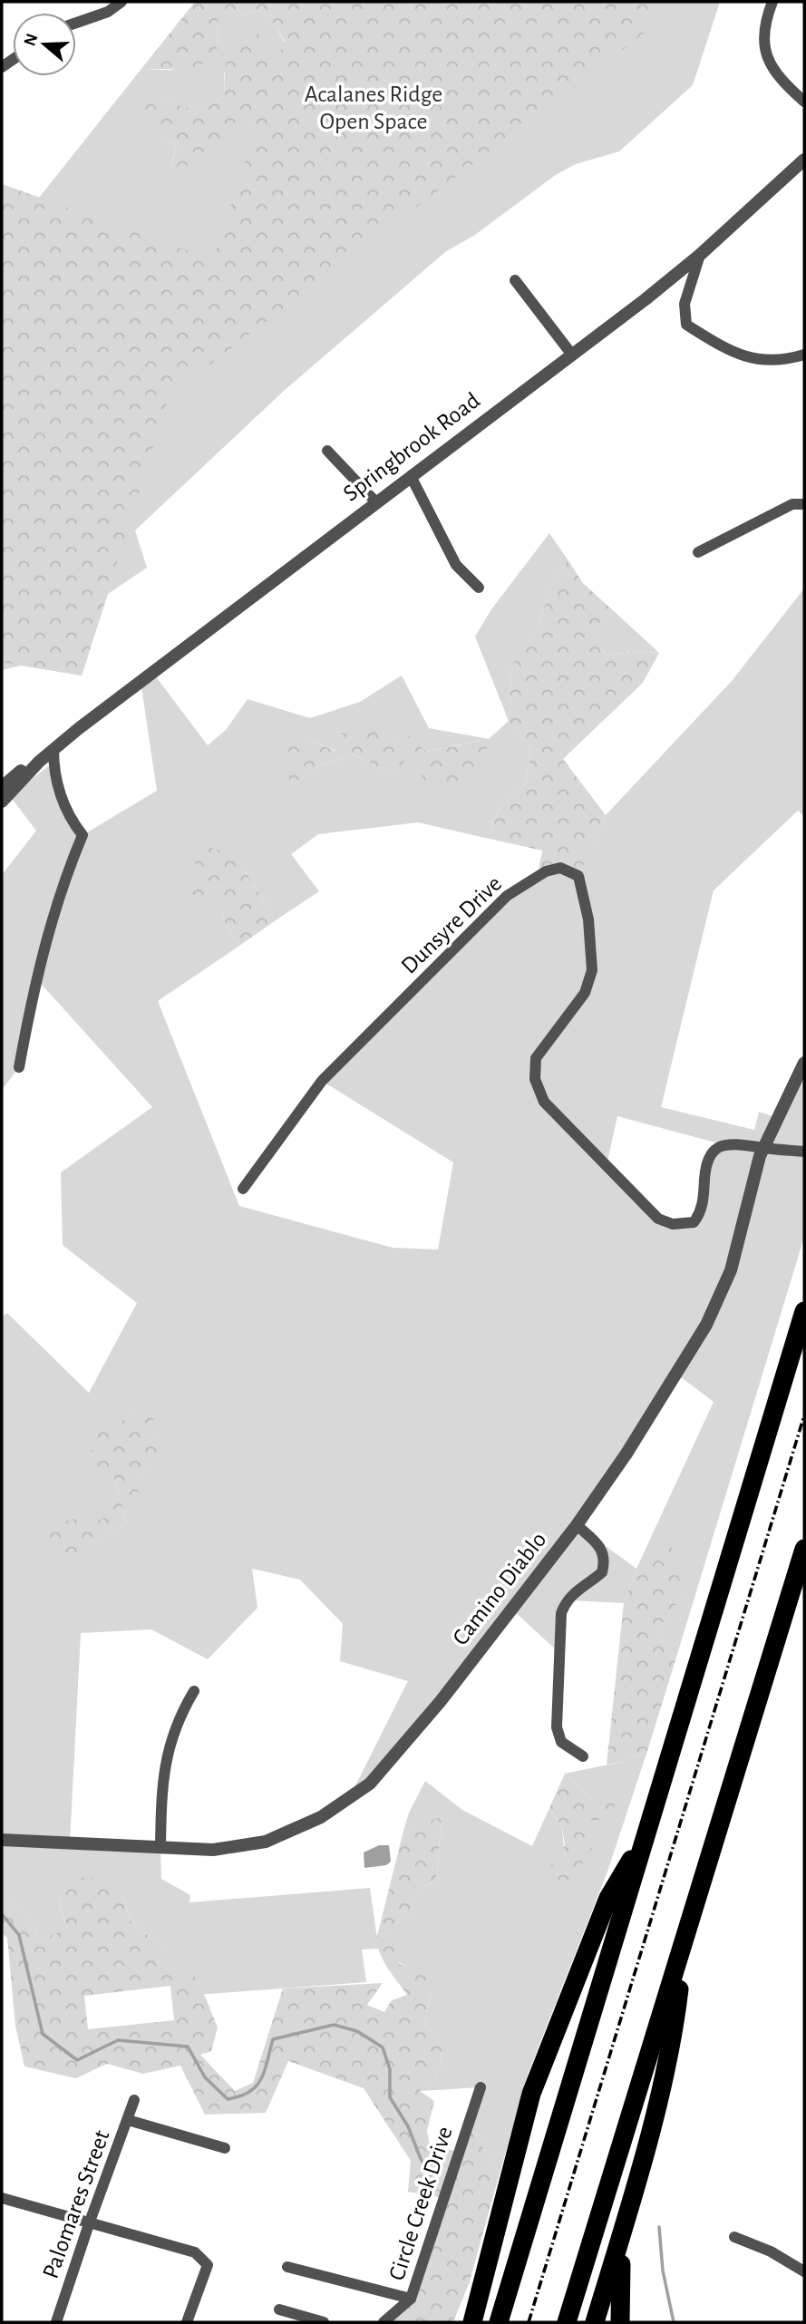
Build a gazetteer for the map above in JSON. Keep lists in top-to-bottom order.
{
  "streets": {
    "street": [
      "Springbrook Road",
      "Dunsyre Drive",
      "Camino Diablo",
      "Circle Creek Drive",
      "Palomares Street"
    ]
  },
  "crossings": [
    ["Dunsyre Drive", "Camino Diablo"]
  ],
  "parks": ["Acalanes Ridge Open Space"],
  "north": "left"
}
